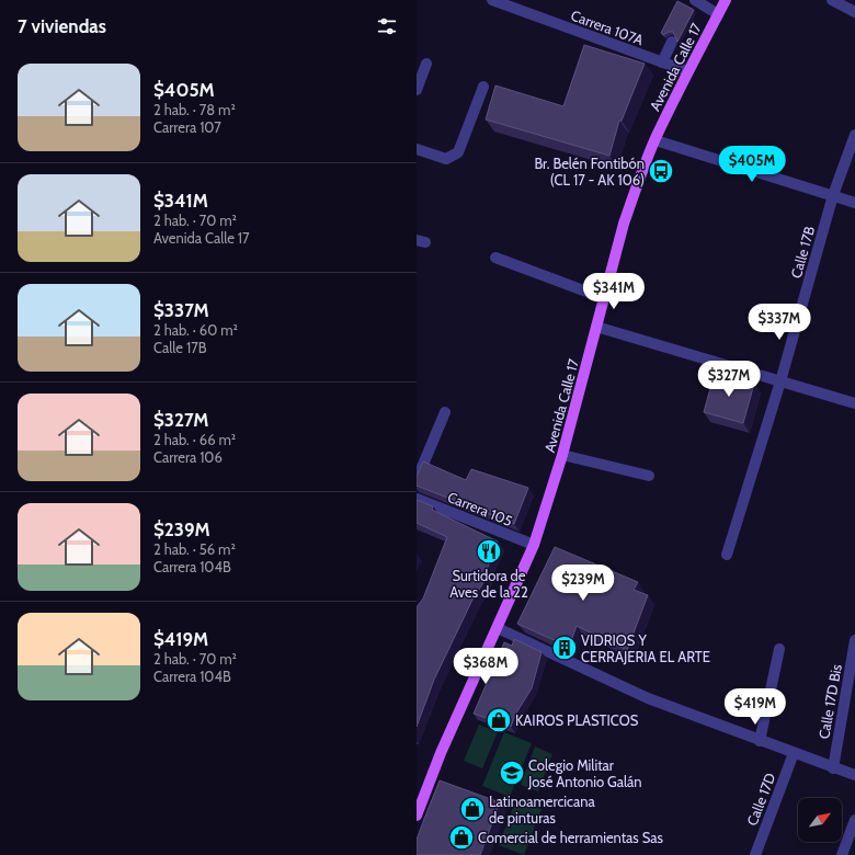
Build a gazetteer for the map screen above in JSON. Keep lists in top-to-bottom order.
{
  "streets": {
    "main road": ["Avenida Calle 17"],
    "street": [
      "Carrera 107A",
      "Calle 17B",
      "Carrera 105",
      "Calle 17D Bis",
      "Calle 17D"
    ]
  },
  "crossings": [
    ["Carrera 107A", "Avenida Calle 17"],
    ["Avenida Calle 17", "Carrera 105"]
  ],
  "places": {
    "bus stop": ["Br. Belén Fontibón (CL 17 - AK 106)"],
    "restaurant": ["Surtidora de Aves de la 22"],
    "building": ["VIDRIOS Y CERRAJERIA EL ARTE"],
    "shop": ["KAIROS PLASTICOS", "Latinoamercicana de pinturas", "Comercial de herramientas Sas"],
    "school or university": ["Colegio Militar José Antonio Galán"]
  },
  "north": "top right",
  "page": {
    "heading": "7 viviendas",
    "list": [
      {
        "name": "$405M",
        "note": "2 hab. · 78 m² · Carrera 107"
      },
      {
        "name": "$341M",
        "note": "2 hab. · 70 m² · Avenida Calle 17"
      },
      {
        "name": "$337M",
        "note": "2 hab. · 60 m² · Calle 17B"
      },
      {
        "name": "$327M",
        "note": "2 hab. · 66 m² · Carrera 106"
      },
      {
        "name": "$239M",
        "note": "2 hab. · 56 m² · Carrera 104B"
      },
      {
        "name": "$419M",
        "note": "2 hab. · 70 m² · Carrera 104B"
      }
    ],
    "price": [
      "$405M",
      "$341M",
      "$337M",
      "$327M",
      "$239M",
      "$368M",
      "$419M"
    ]
  }
}
